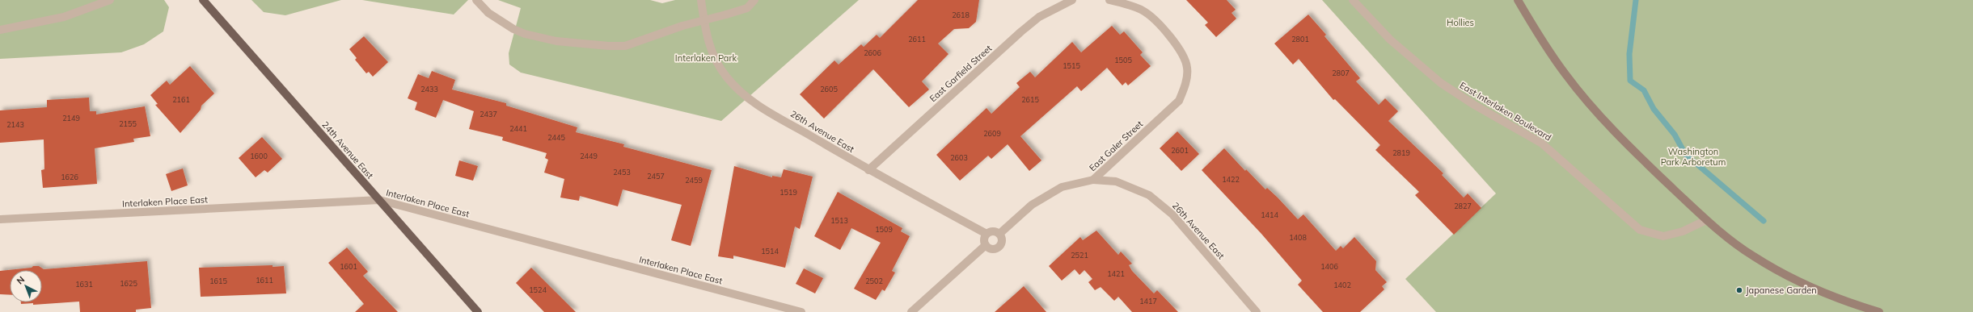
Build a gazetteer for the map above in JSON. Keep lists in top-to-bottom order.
{
  "streets": {
    "main road": ["24th Avenue East"],
    "street": [
      "East Garfield Street",
      "East Interlaken Boulevard",
      "26th Avenue East",
      "East Galer Street",
      "Interlaken Place East"
    ]
  },
  "crossings": [
    ["East Garfield Street", "26th Avenue East"],
    ["26th Avenue East", "East Galer Street"],
    ["24th Avenue East", "Interlaken Place East"]
  ],
  "parks": ["Hollies", "Interlaken Park", "Washington Park Arboretum"],
  "places": ["Japanese Garden"],
  "house_numbers": [
    "2618",
    "2611",
    "2801",
    "2606",
    "1505",
    "1515",
    "2807",
    "2433",
    "2605",
    "2161",
    "2615",
    "2437",
    "2149",
    "2155",
    "2143",
    "2441",
    "2609",
    "2445",
    "2601",
    "2819",
    "1600",
    "2449",
    "2603",
    "2453",
    "2457",
    "1626",
    "1422",
    "2459",
    "1519",
    "2827",
    "1414",
    "1513",
    "1509",
    "1408",
    "1514",
    "2521",
    "1601",
    "1406",
    "1421",
    "1611",
    "1615",
    "2502",
    "1625",
    "1631",
    "1402",
    "1524",
    "1417"
  ],
  "north": "top left"
}
